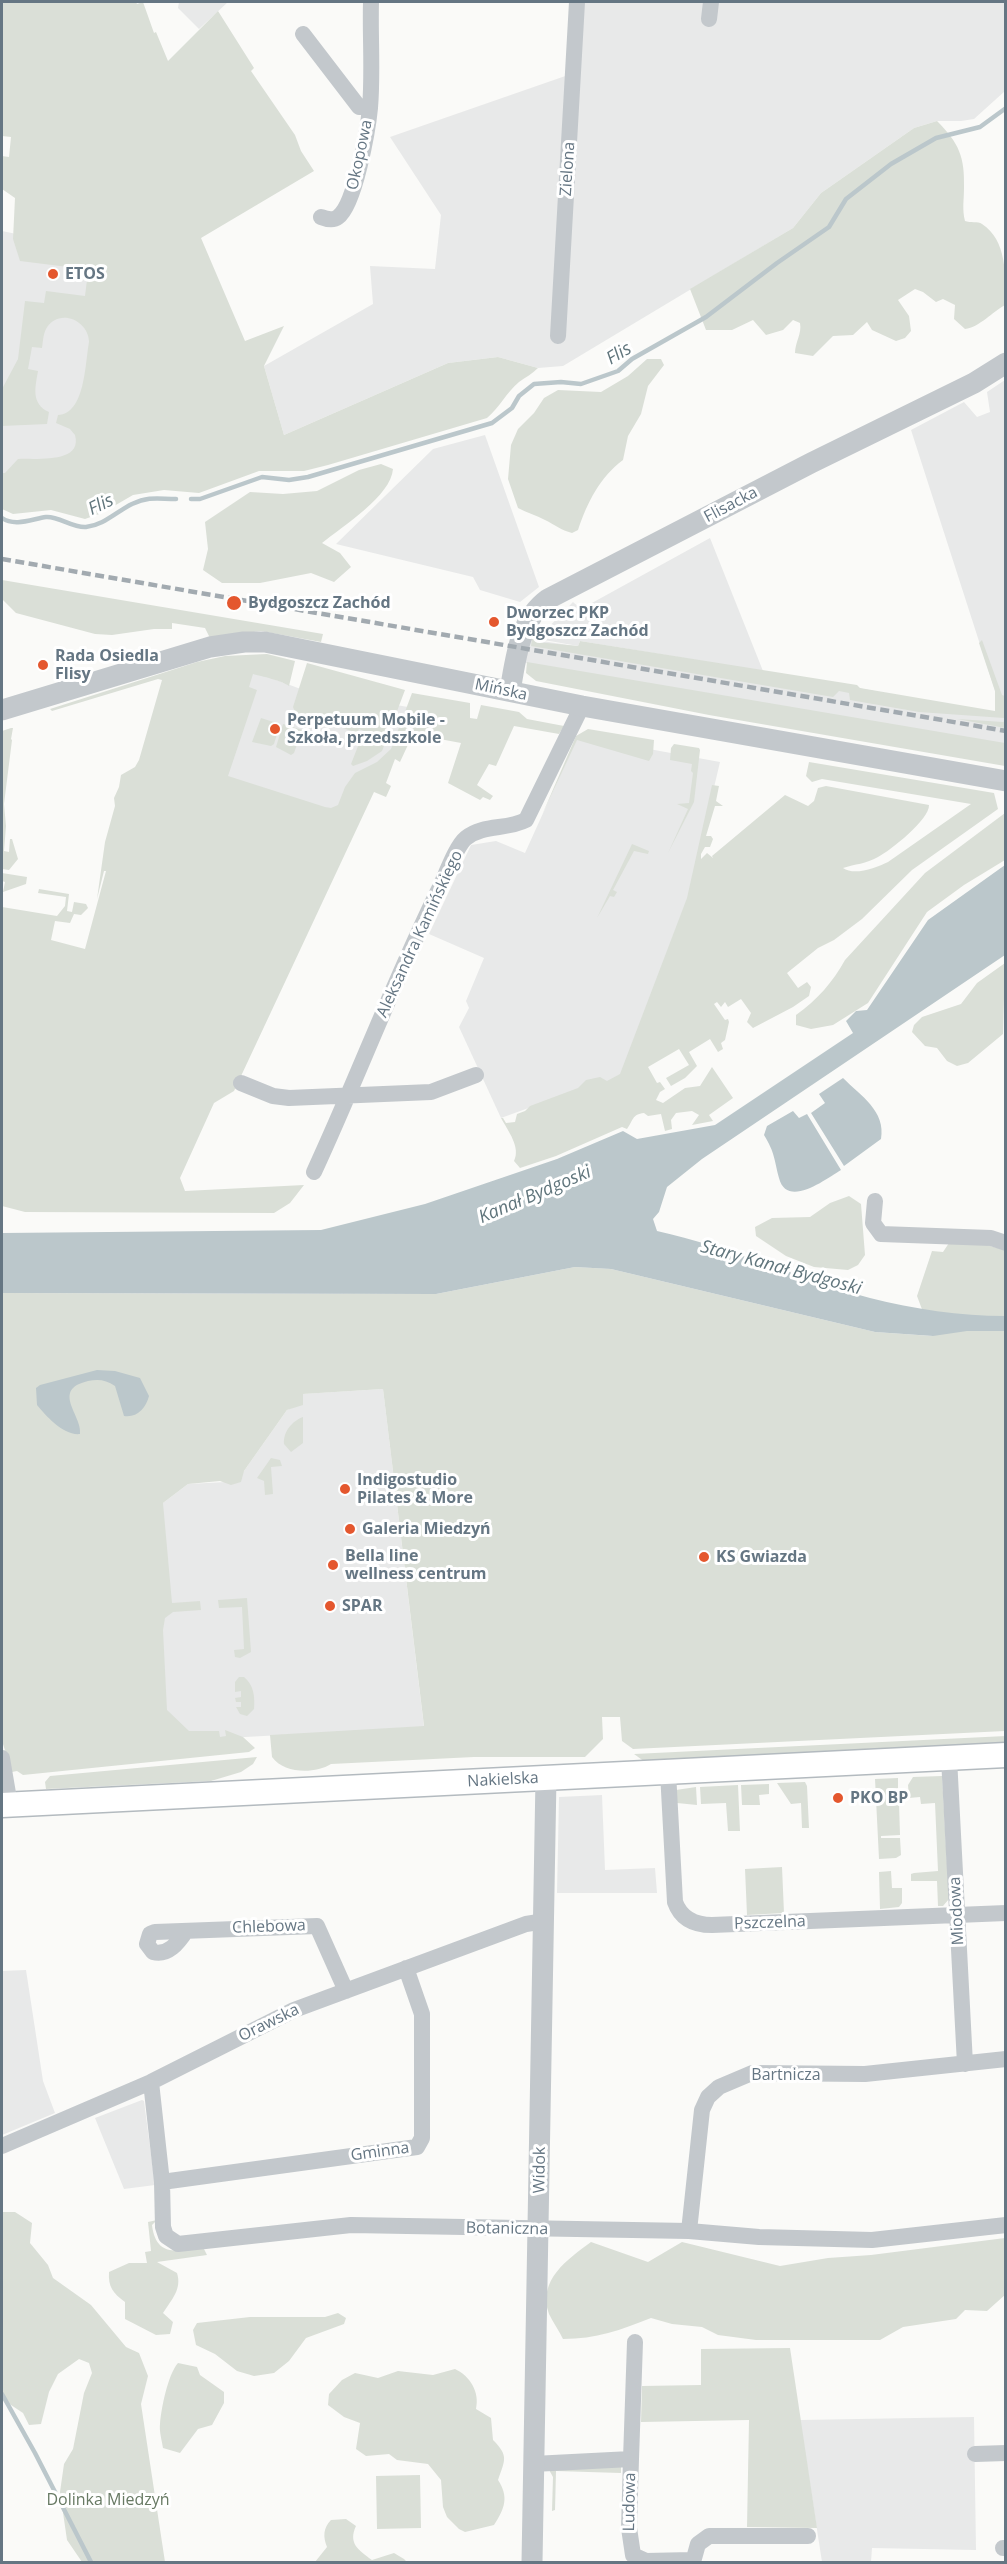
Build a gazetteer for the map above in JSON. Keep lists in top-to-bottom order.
{
  "streets": {
    "main road": ["Nakielska"],
    "street": [
      "Okopowa",
      "Zielona",
      "Flisacka",
      "Mińska",
      "Aleksandra Kamińskiego",
      "Miodowa",
      "Pszczelna",
      "Chlebowa",
      "Orawska",
      "Bartnicza",
      "Gminna",
      "Widok",
      "Botaniczna",
      "Ludowa"
    ]
  },
  "crossings": [
    ["Flisacka", "Mińska"],
    ["Mińska", "Aleksandra Kamińskiego"],
    ["Nakielska", "Miodowa"],
    ["Nakielska", "Pszczelna"],
    ["Nakielska", "Widok"],
    ["Miodowa", "Pszczelna"],
    ["Miodowa", "Bartnicza"],
    ["Chlebowa", "Orawska"],
    ["Orawska", "Gminna"],
    ["Orawska", "Widok"],
    ["Orawska", "Botaniczna"],
    ["Bartnicza", "Botaniczna"],
    ["Gminna", "Botaniczna"],
    ["Widok", "Botaniczna"],
    ["Widok", "Ludowa"]
  ],
  "water": ["Flis", "Kanał Bydgoski", "Stary Kanał Bydgoski"],
  "parks": ["Dolinka Miedzyń"],
  "places": [
    "ETOS",
    "Bydgoszcz Zachód",
    "Dworzec PKP Bydgoszcz Zachód",
    "Rada Osiedla Flisy",
    "Perpetuum Mobile - Szkoła, przedszkole",
    "Indigostudio Pilates & More",
    "Galeria Miedzyń",
    "KS Gwiazda",
    "Bella line wellness centrum",
    "SPAR",
    "PKO BP"
  ]
}
